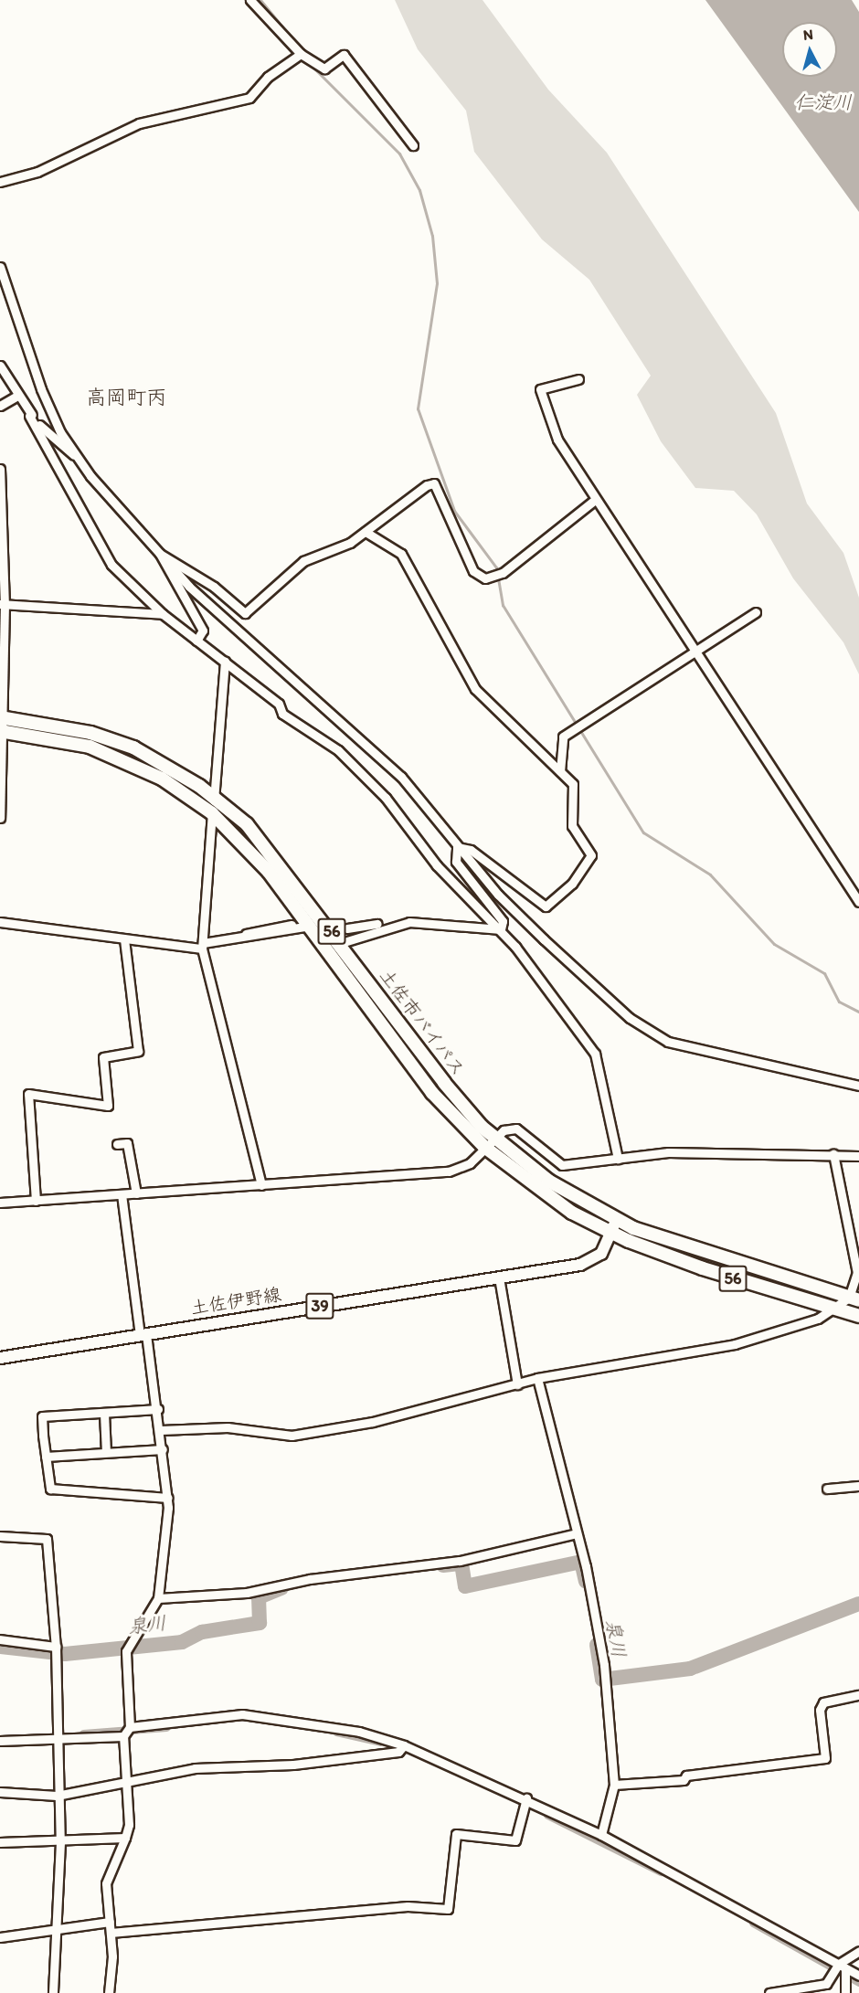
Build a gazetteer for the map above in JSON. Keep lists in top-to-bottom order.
{
  "streets": {
    "highway": ["56", "土佐市バイパス"],
    "main road": ["土佐伊野線", "39"]
  },
  "crossings": [
    ["土佐市バイパス", "土佐伊野線"]
  ],
  "districts": ["高岡町丙"],
  "water": ["仁淀川", "泉川"],
  "north": "top"
}
